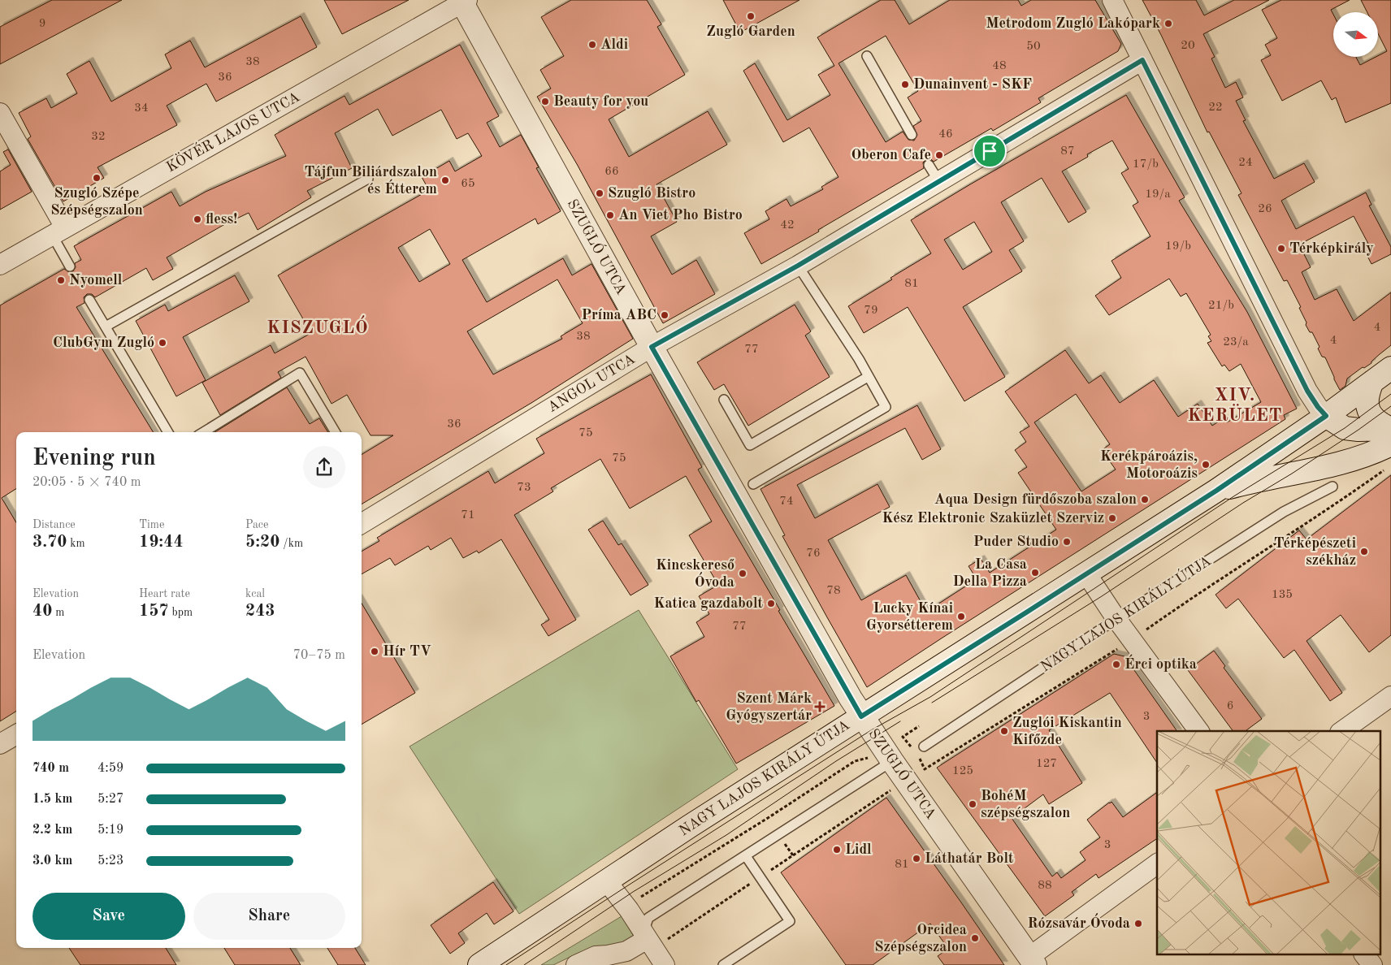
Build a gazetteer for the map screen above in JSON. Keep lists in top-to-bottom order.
{
  "streets": {
    "main road": ["SZUGLÓ UTCA", "NAGY LAJOS KIRÁLY ÚTJA"],
    "street": ["KÖVÉR LAJOS UTCA", "ANGOL UTCA"]
  },
  "crossings": [
    ["KÖVÉR LAJOS UTCA", "SZUGLÓ UTCA"],
    ["SZUGLÓ UTCA", "ANGOL UTCA"],
    ["SZUGLÓ UTCA", "NAGY LAJOS KIRÁLY ÚTJA"]
  ],
  "districts": ["KISZUGLÓ", "XIV. KERÜLET"],
  "places": {
    "other": [
      "Zugló Garden",
      "Metrodom Zugló Lakópark",
      "Aldi",
      "Dunainvent - SKF",
      "Beauty for you",
      "Oberon Cafe",
      "Szugló Szépe Szépségszalon",
      "Tájfun Biliárdszalon és Étterem",
      "Szugló Bistro",
      "An Viet Pho Bistro",
      "fless!",
      "Térképkirály",
      "Nyomell",
      "Príma ABC",
      "ClubGym Zugló",
      "Kerékpároázis, Motoroázis",
      "Aqua Design fürdőszoba szalon",
      "Kész Elektronic Szaküzlet Szerviz",
      "Puder Studio",
      "Térképészeti székház",
      "La Casa Della Pizza",
      "Kincskereső Óvoda",
      "Katica gazdabolt",
      "Lucky Kínai Gyorsétterem",
      "Hír TV",
      "Érci optika",
      "Zuglói Kiskantin Kifőzde",
      "BohéM szépségszalon",
      "Lidl",
      "Láthatár Bolt",
      "Rózsavár Óvoda",
      "Orcidea Szépségszalon"
    ],
    "health": ["Szent Márk Gyógyszertár"]
  },
  "house_numbers": [
    "9",
    "20",
    "50",
    "38",
    "48",
    "36",
    "22",
    "34",
    "46",
    "32",
    "87",
    "24",
    "17/b",
    "66",
    "65",
    "19/a",
    "26",
    "42",
    "19/b",
    "81",
    "21/b",
    "79",
    "4",
    "38",
    "4",
    "23/a",
    "77",
    "36",
    "75",
    "75",
    "73",
    "74",
    "71",
    "76",
    "78",
    "135",
    "77",
    "6",
    "3",
    "127",
    "125",
    "3",
    "81",
    "88"
  ],
  "north": "right",
  "page": {
    "heading": ["Evening run", "20:05 · 5 × 740 m"],
    "stats": [
      ["Distance", "3.70 km"],
      ["Time", "19:44"],
      ["Pace", "5:20 /km"],
      ["Elevation", "40 m"],
      ["Heart rate", "157 bpm"],
      ["kcal", "243"]
    ],
    "chart": ["Elevation", "70–75 m"],
    "list": [
      {
        "name": "740 m",
        "note": "4:59"
      },
      {
        "name": "1.5 km",
        "note": "5:27"
      },
      {
        "name": "2.2 km",
        "note": "5:19"
      },
      {
        "name": "3.0 km",
        "note": "5:23"
      }
    ],
    "buttons": ["Save", "Share"]
  }
}
